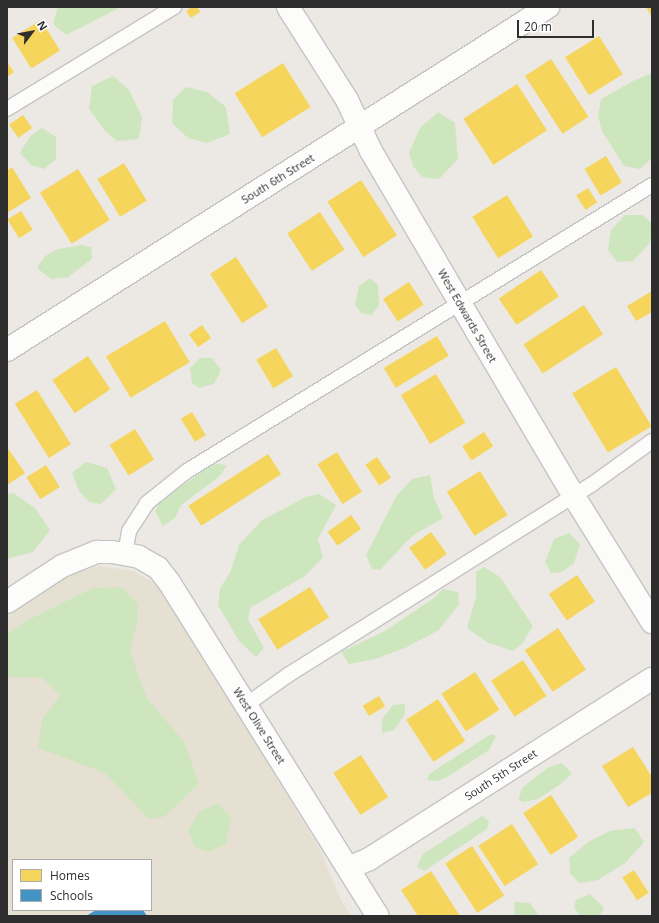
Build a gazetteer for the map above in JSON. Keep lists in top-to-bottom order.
{
  "streets": {
    "street": [
      "South 6th Street",
      "West Edwards Street",
      "West Olive Street",
      "South 5th Street"
    ]
  },
  "crossings": [
    ["South 6th Street", "West Edwards Street"],
    ["West Olive Street", "South 5th Street"]
  ],
  "legend": ["Homes", "Schools"],
  "scale_bar": "20 m",
  "north": "top right"
}
